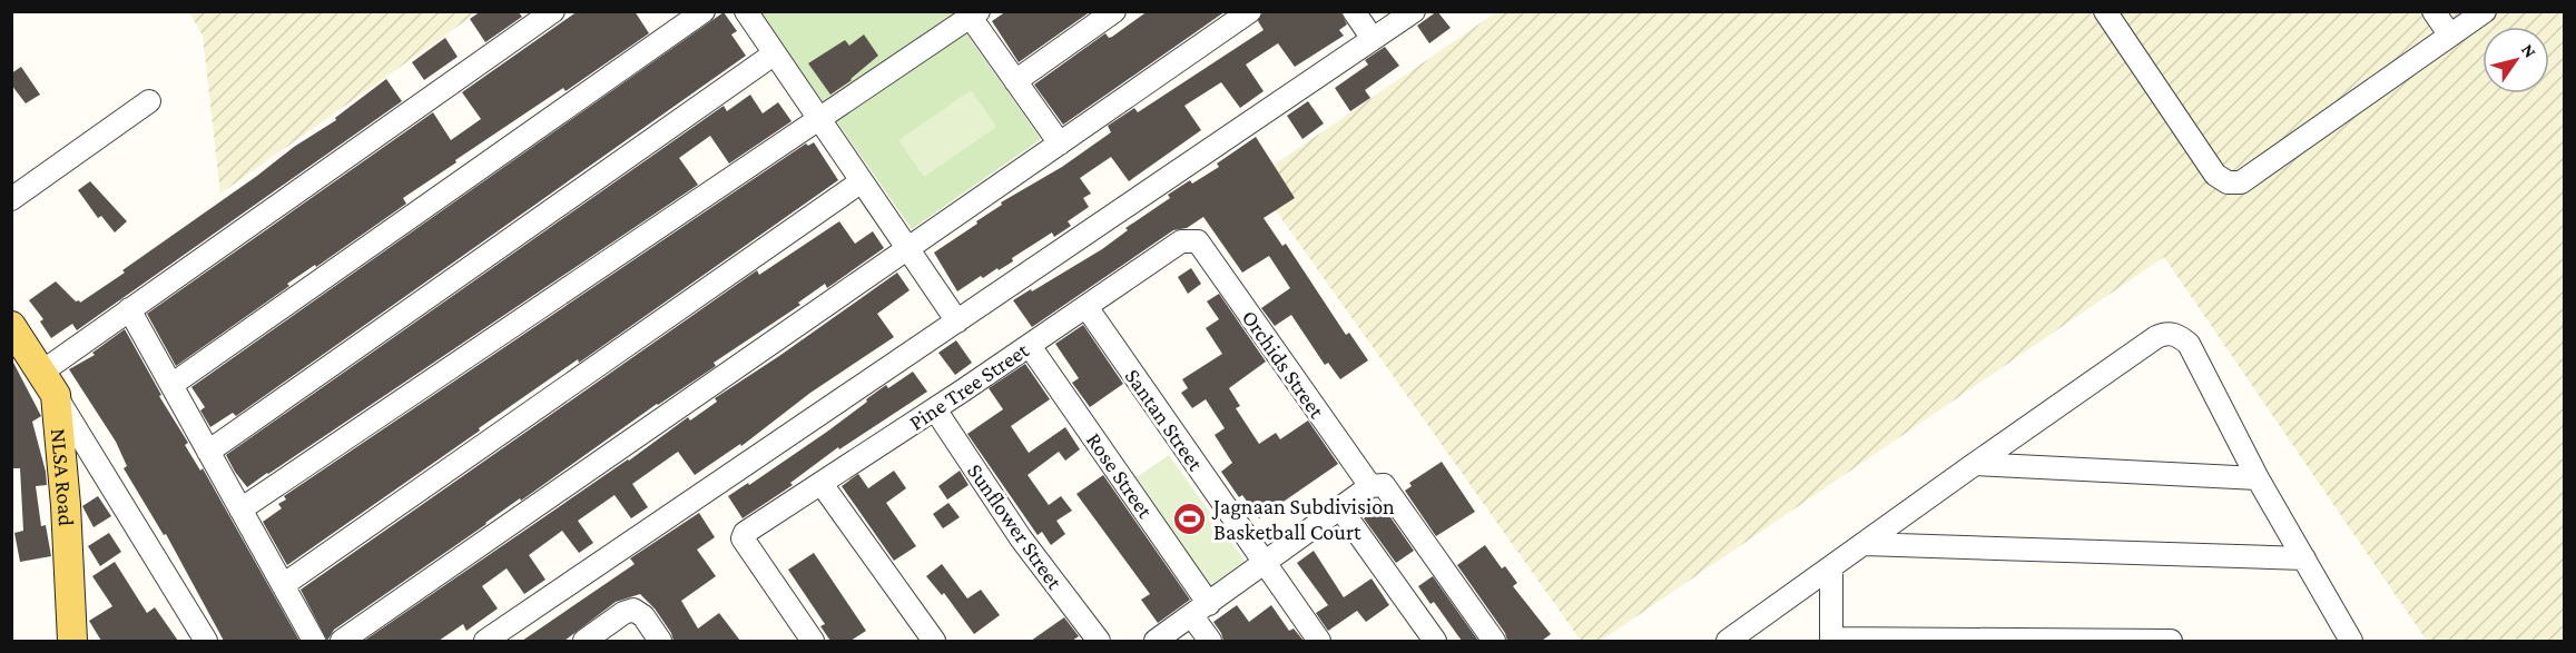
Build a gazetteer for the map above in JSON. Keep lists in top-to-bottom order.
{
  "streets": {
    "main road": ["NLSA Road"],
    "street": [
      "Orchids Street",
      "Pine Tree Street",
      "Santan Street",
      "Rose Street",
      "Sunflower Street"
    ]
  },
  "crossings": [
    ["Orchids Street", "Pine Tree Street"],
    ["Pine Tree Street", "Santan Street"],
    ["Pine Tree Street", "Rose Street"],
    ["Pine Tree Street", "Sunflower Street"]
  ],
  "places": {
    "sports": ["Jagnaan Subdivision Basketball Court"]
  },
  "north": "top right"
}
